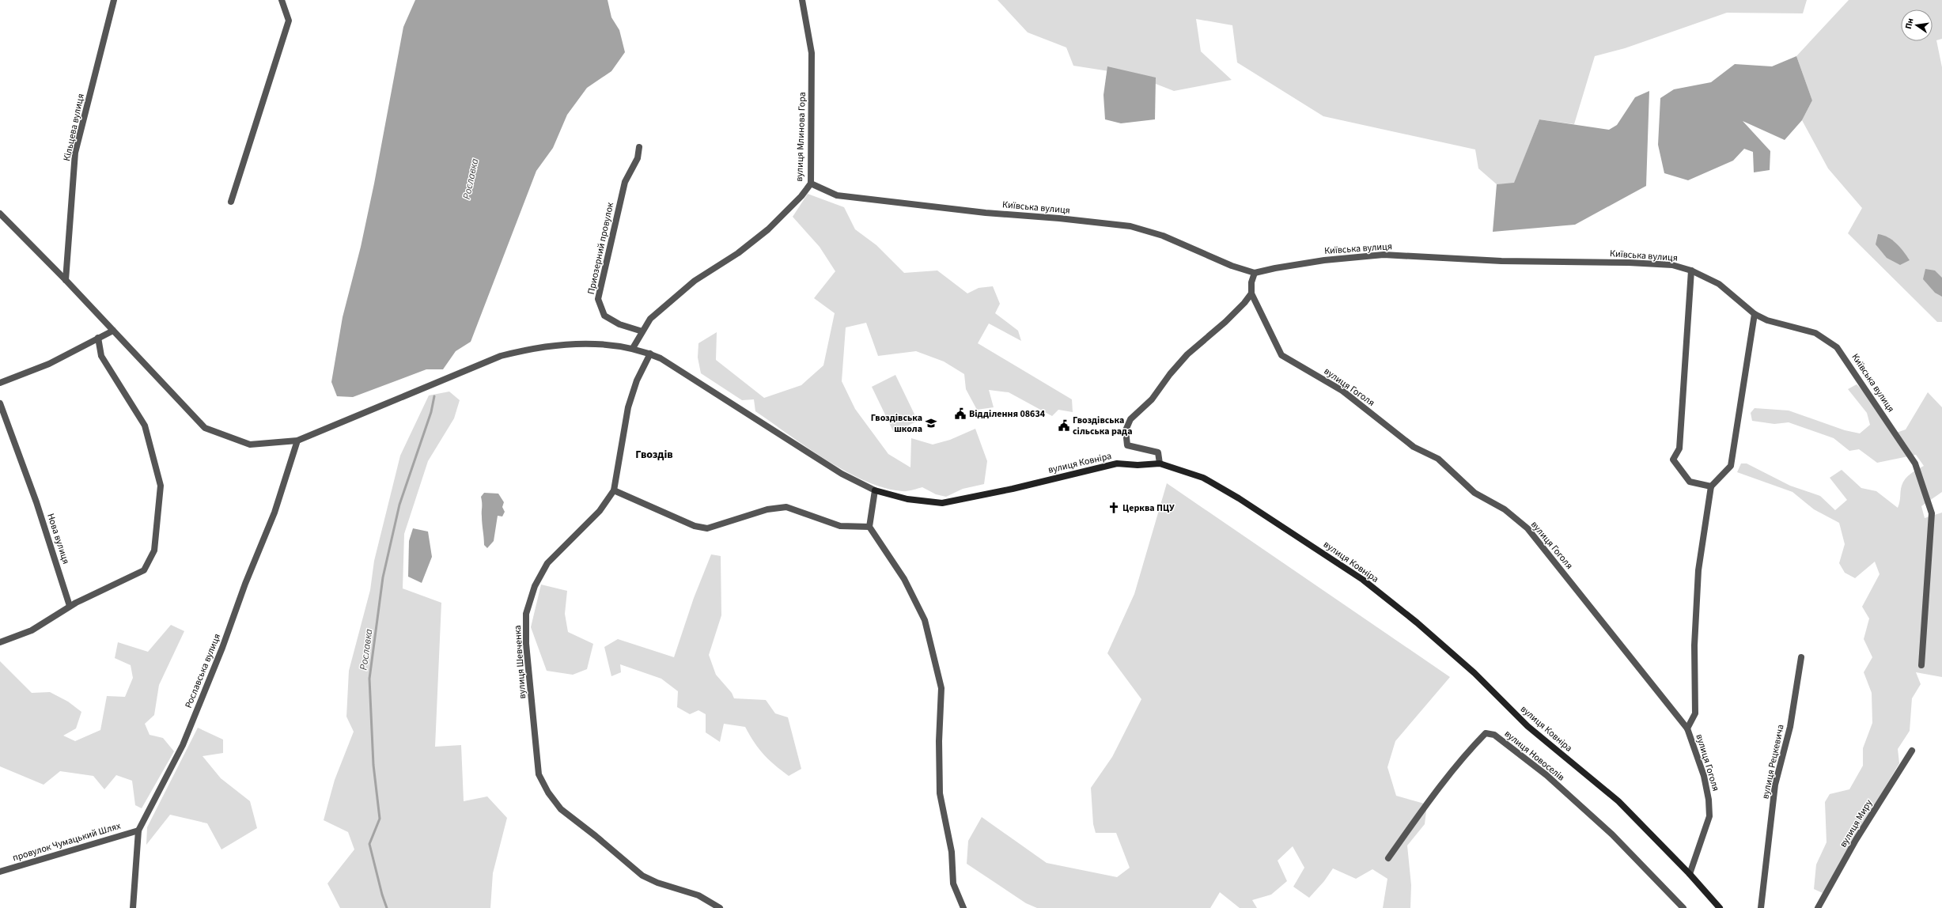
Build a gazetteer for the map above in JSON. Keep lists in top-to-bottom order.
{
  "streets": {
    "street": [
      "Кільцева вулиця",
      "вулиця Млинова Гора",
      "Київська вулиця",
      "Приозерний провулок",
      "вулиця Гоголя",
      "вулиця Ковніра",
      "Нова вулиця",
      "вулиця Шевченка",
      "Рославська вулиця",
      "вулиця Новоселів",
      "вулиця Рецкевича",
      "вулиця Миру",
      "провулок Чумацький Шлях"
    ]
  },
  "crossings": [
    ["вулиця Млинова Гора", "Київська вулиця"],
    ["вулиця Млинова Гора", "Приозерний провулок"],
    ["вулиця Гоголя", "вулиця Ковніра"],
    ["Рославська вулиця", "провулок Чумацький Шлях"]
  ],
  "districts": ["Гвоздів"],
  "water": ["Рославка"],
  "places": {
    "public building": ["Відділення 08634", "Гвоздівська сільська рада"],
    "school or university": ["Гвоздівська школа"],
    "church": ["Церква ПЦУ"]
  },
  "north": "left"
}
